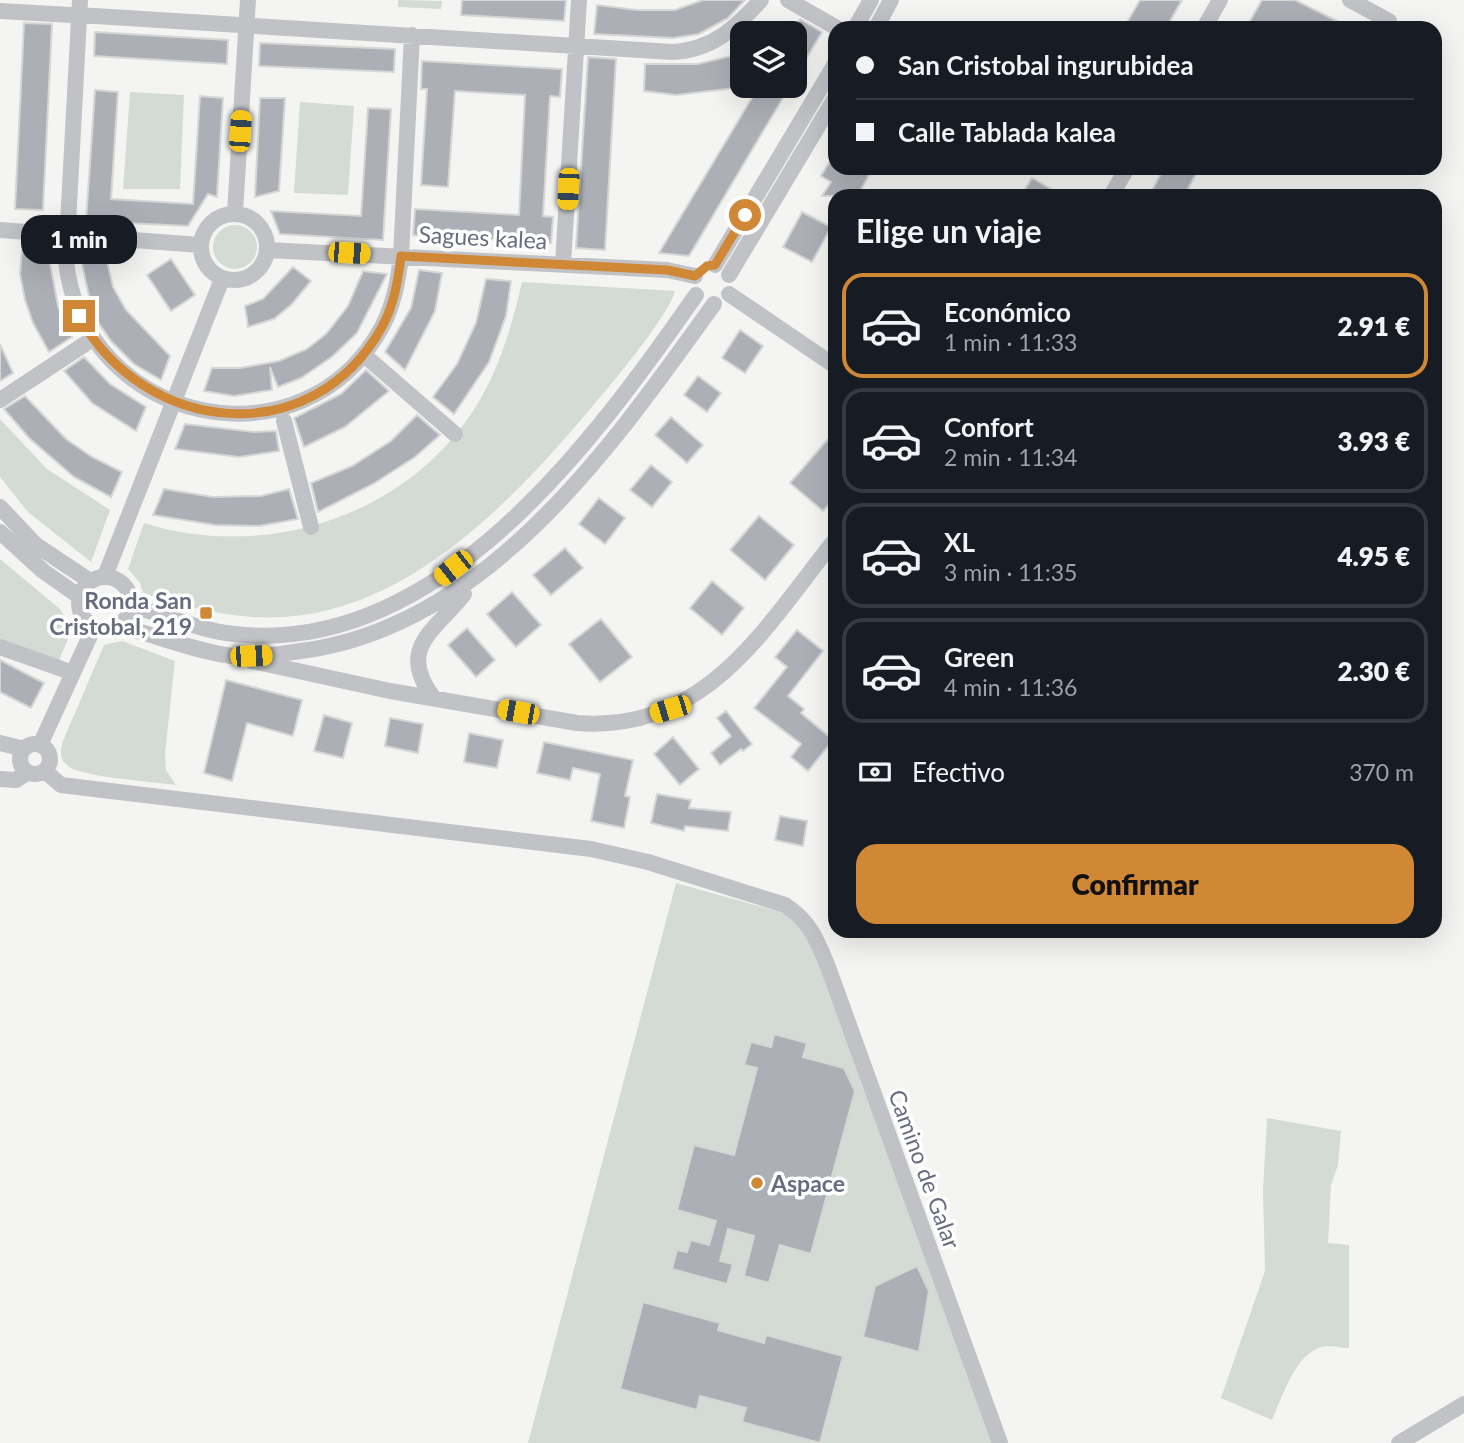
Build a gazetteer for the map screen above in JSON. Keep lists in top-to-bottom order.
{
  "streets": {
    "street": ["Sagues kalea", "Camino de Galar"]
  },
  "places": {
    "transit": ["Ronda San Cristobal, 219"],
    "other": ["Aspace"]
  },
  "page": {
    "banner": ["San Cristobal ingurubidea", "Calle Tablada kalea"],
    "heading": "Elige un viaje",
    "bubble": "1 min",
    "list": [
      {
        "name": "Económico",
        "note": "1 min · 11:33",
        "value": "2.91 €"
      },
      {
        "name": "Confort",
        "note": "2 min · 11:34",
        "value": "3.93 €"
      },
      {
        "name": "XL",
        "note": "3 min · 11:35",
        "value": "4.95 €"
      },
      {
        "name": "Green",
        "note": "4 min · 11:36",
        "value": "2.30 €"
      }
    ],
    "pay": ["Efectivo", "370 m"],
    "buttons": "Confirmar"
  }
}
